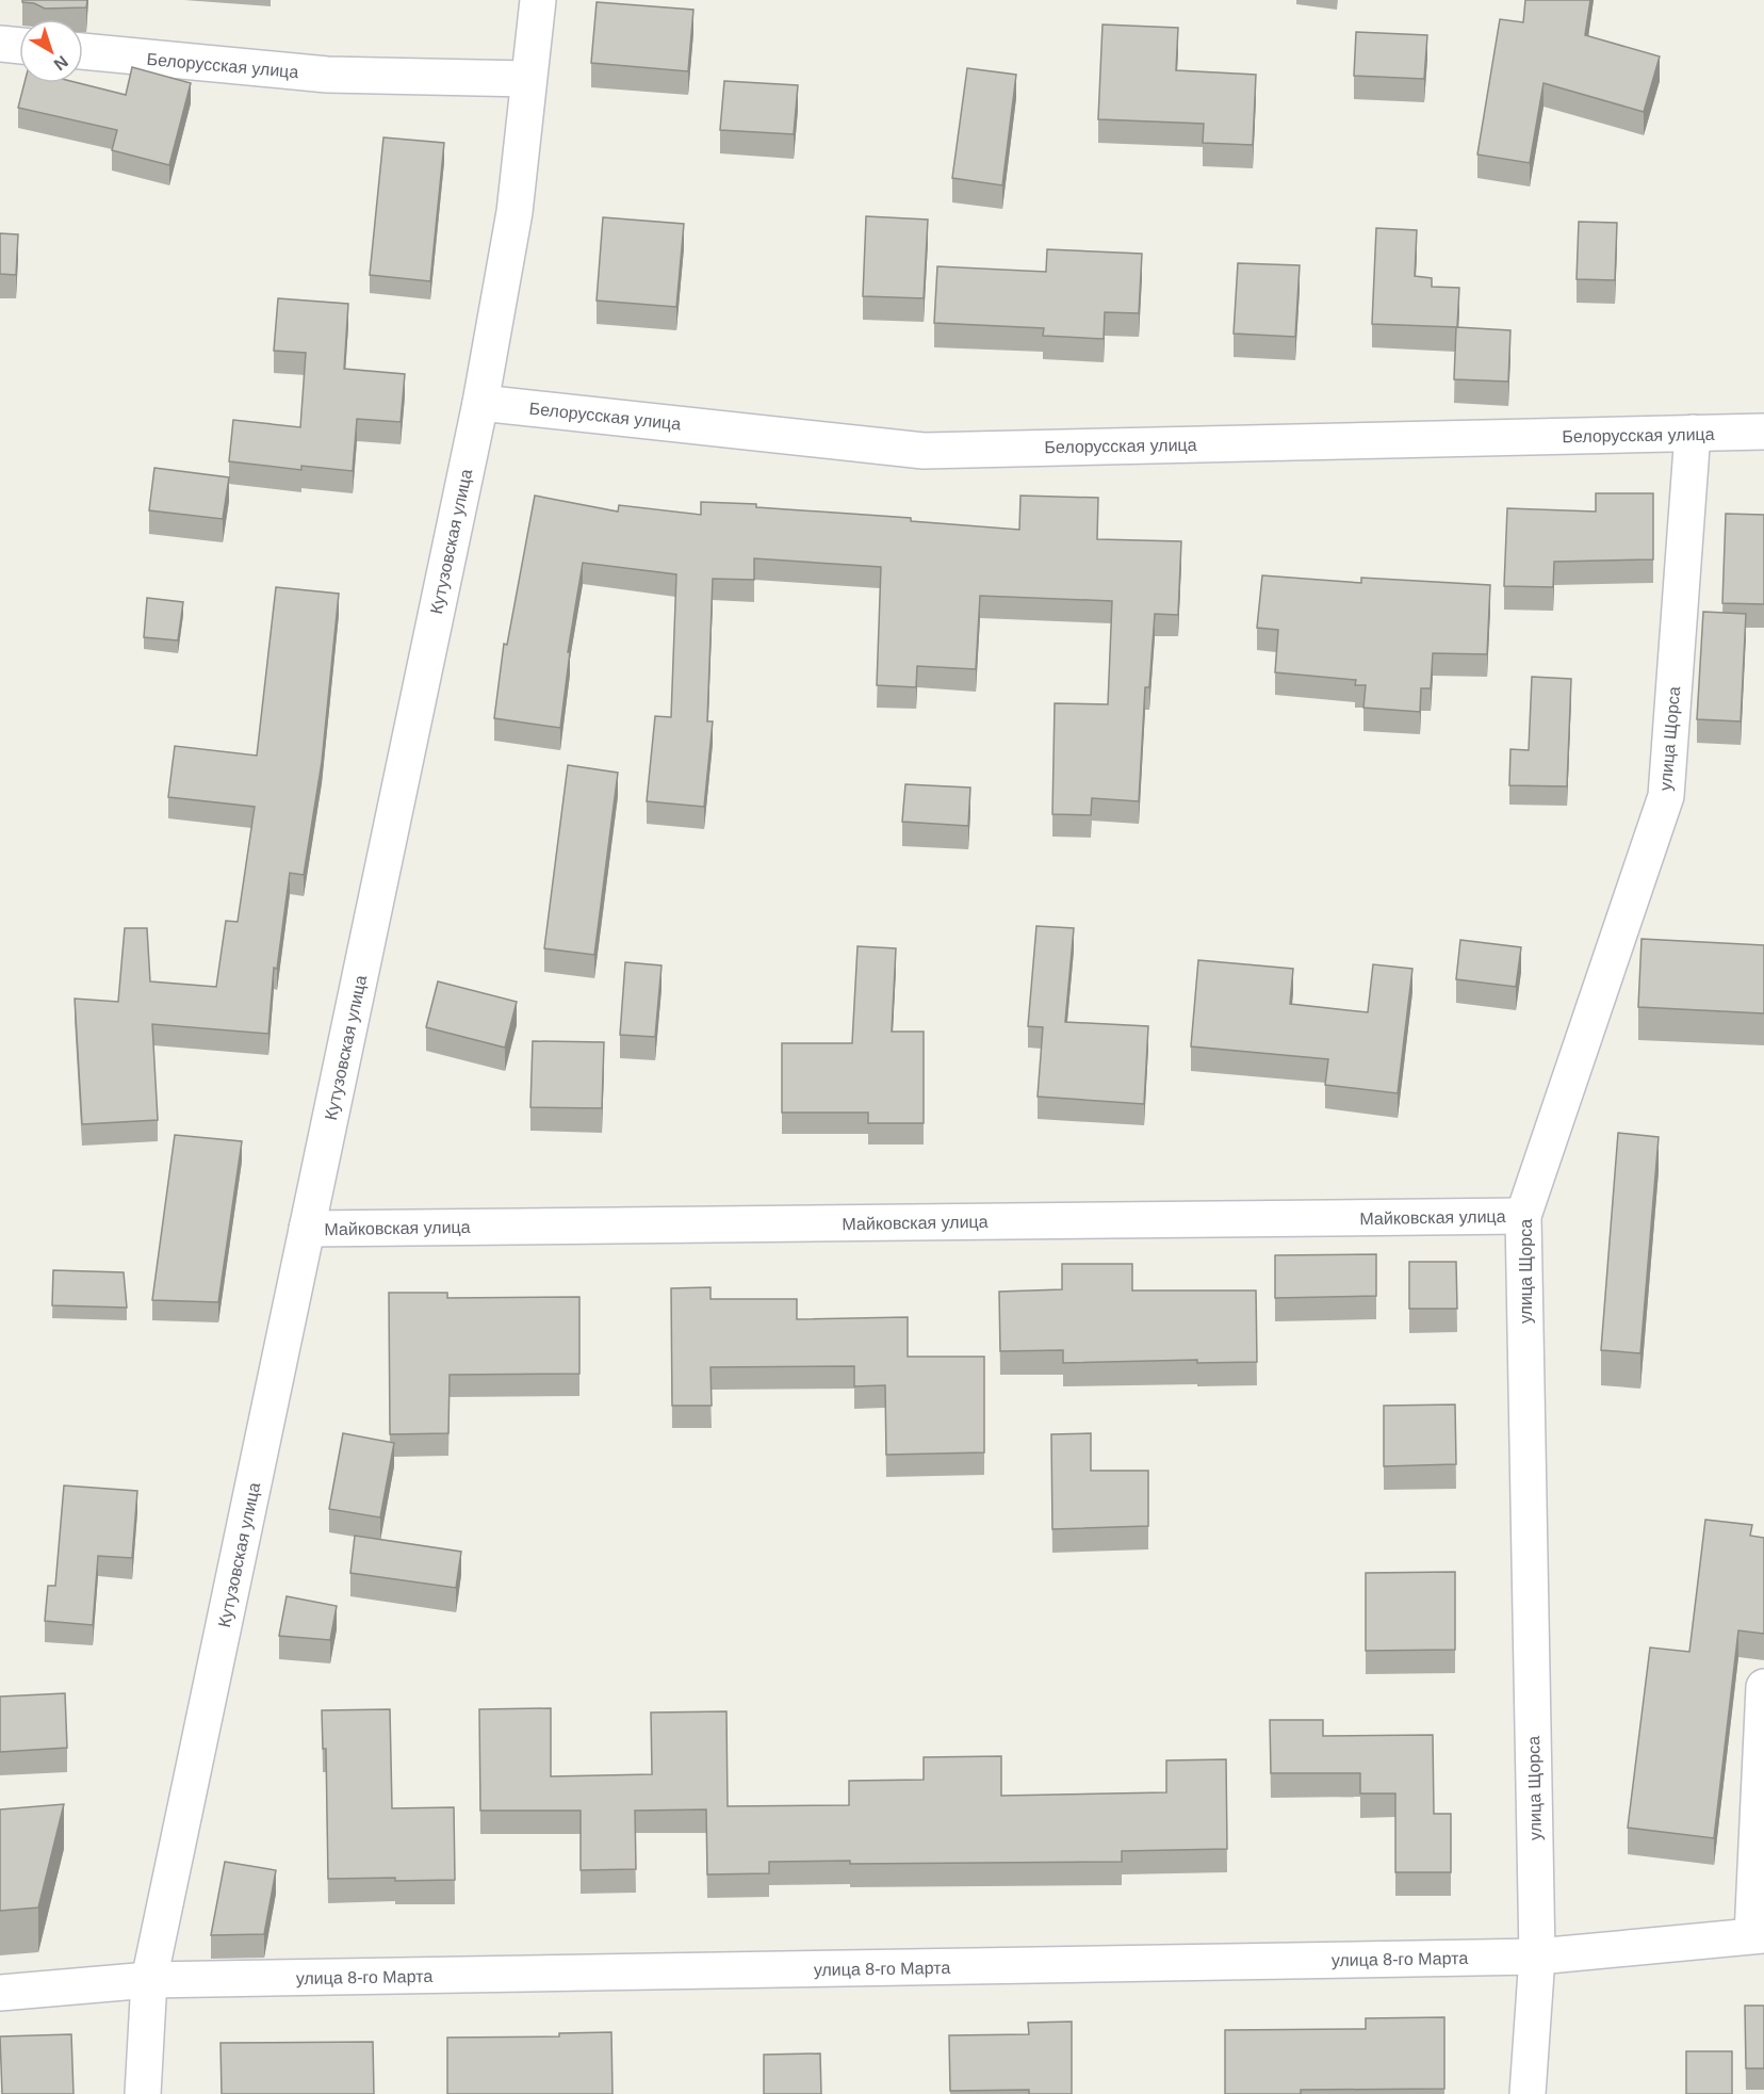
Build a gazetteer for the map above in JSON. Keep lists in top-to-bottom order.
{
  "streets": {
    "street": [
      "Белорусская улица",
      "Кутузовская улица",
      "улица Щорса",
      "Майковская улица",
      "улица 8-го Марта"
    ]
  },
  "crossings": [
    ["Белорусская улица", "Кутузовская улица"],
    ["Белорусская улица", "улица Щорса"],
    ["Кутузовская улица", "Майковская улица"],
    ["Кутузовская улица", "улица 8-го Марта"],
    ["улица Щорса", "Майковская улица"],
    ["улица Щорса", "улица 8-го Марта"]
  ],
  "north": "bottom right"
}
